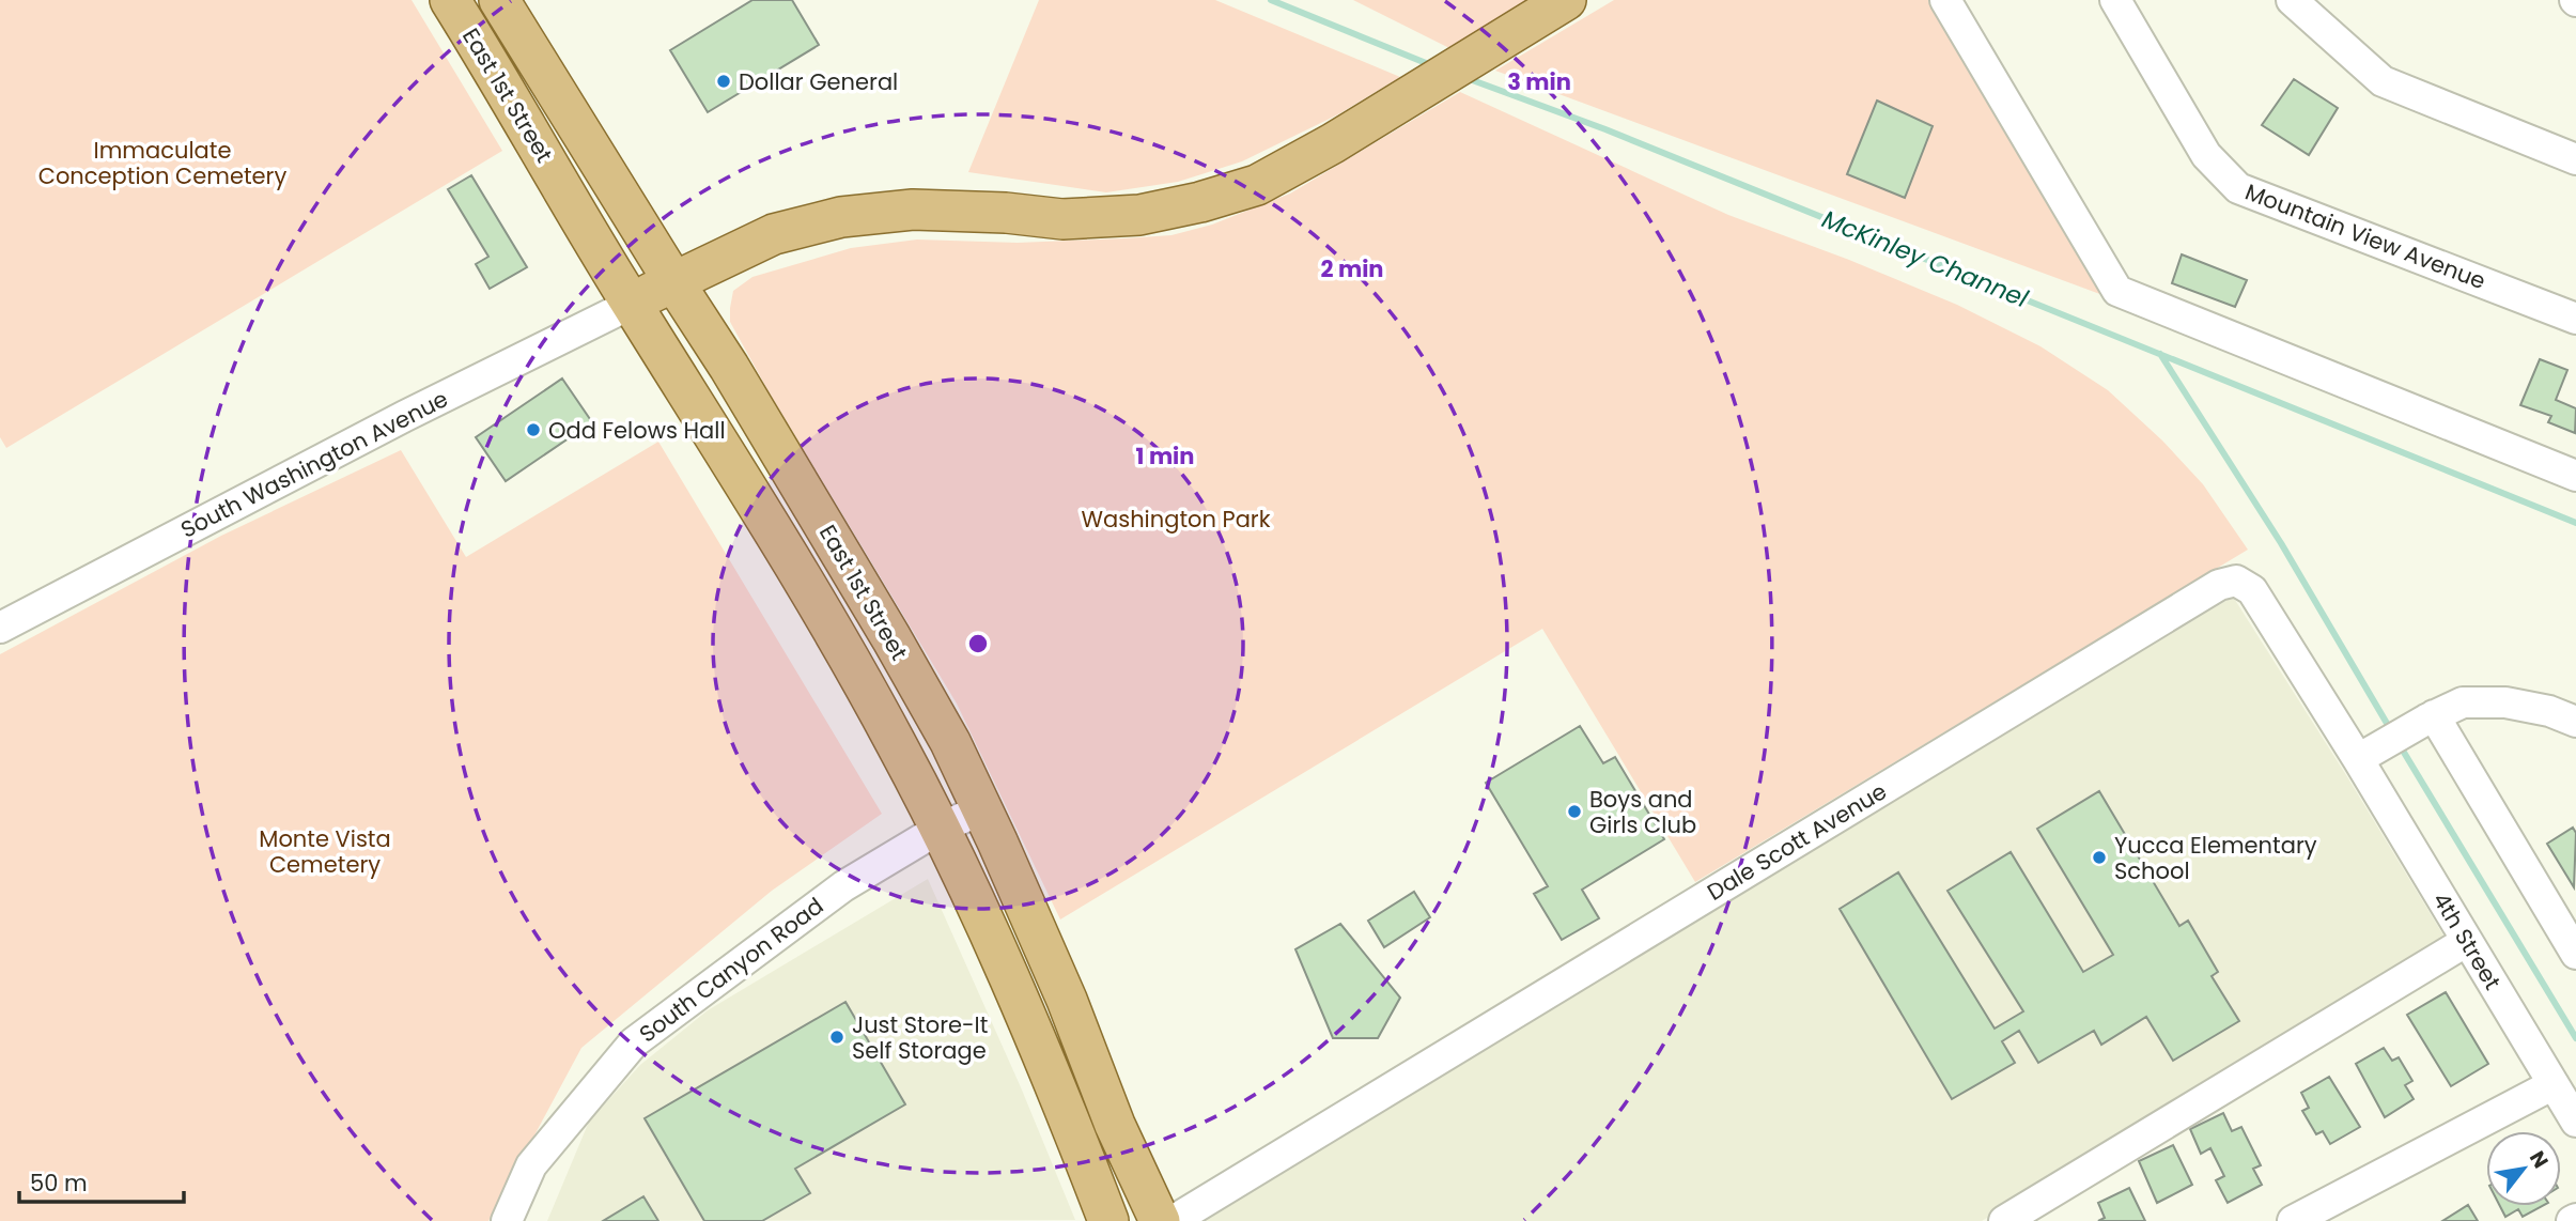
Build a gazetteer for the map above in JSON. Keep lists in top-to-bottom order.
{
  "streets": {
    "main road": ["East 1st Street"],
    "street": [
      "Mountain View Avenue",
      "South Washington Avenue",
      "Dale Scott Avenue",
      "4th Street",
      "South Canyon Road"
    ]
  },
  "crossings": [
    ["East 1st Street", "South Washington Avenue"],
    ["East 1st Street", "South Canyon Road"],
    ["Dale Scott Avenue", "4th Street"]
  ],
  "water": ["McKinley Channel"],
  "parks": ["Immaculate Conception Cemetery", "Washington Park", "Monte Vista Cemetery"],
  "places": [
    "Dollar General",
    "Odd Felows Hall",
    "Boys and Girls Club",
    "Yucca Elementary School",
    "Just Store-It Self Storage"
  ],
  "scale_bar": "50 m",
  "north": "top right",
  "rings": ["3 min", "2 min", "1 min"]
}
